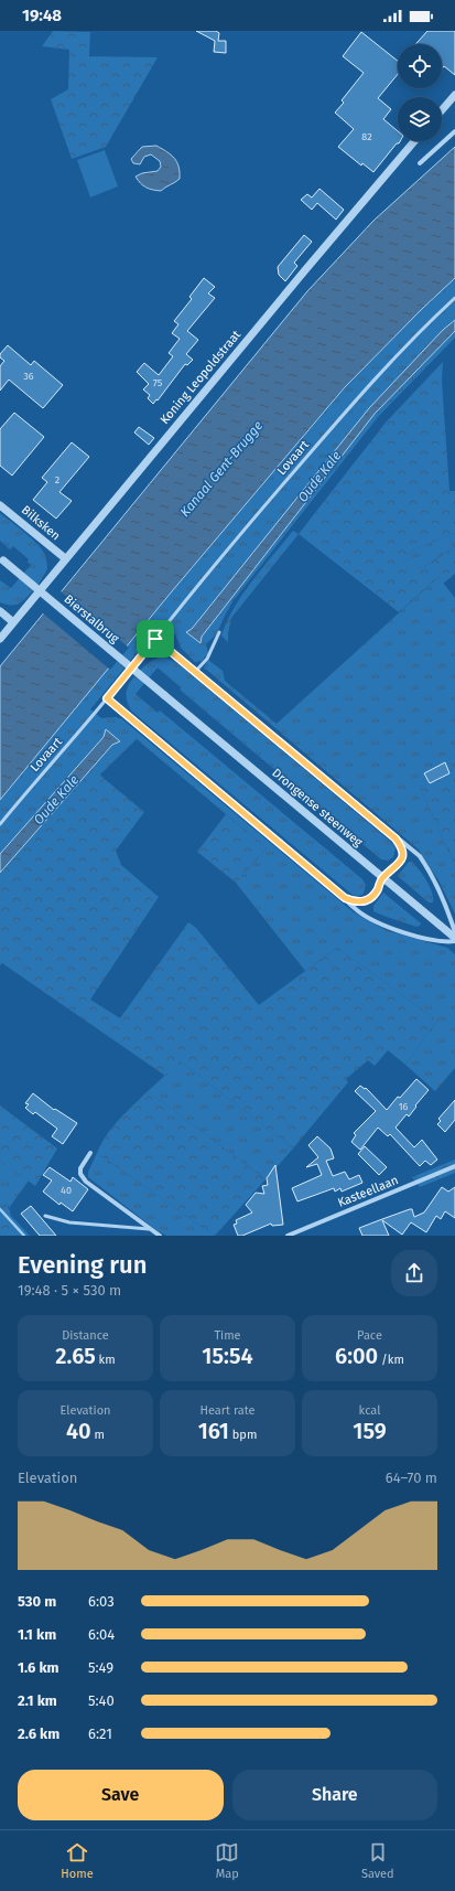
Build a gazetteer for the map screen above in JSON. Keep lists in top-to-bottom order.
{
  "streets": {
    "street": [
      "Koning Leopoldstraat",
      "Bilksken",
      "Bierstalbrug",
      "Drongense steenweg",
      "Kasteellaan"
    ],
    "lane": ["Lovaart"]
  },
  "crossings": [
    ["Koning Leopoldstraat", "Bilksken"],
    ["Bierstalbrug", "Drongense steenweg"]
  ],
  "water": ["Kanaal Gent-Brugge", "Oude Kale"],
  "house_numbers": [
    "82",
    "36",
    "75",
    "2",
    "16",
    "40"
  ],
  "page": {
    "status": "19:48",
    "heading": ["Evening run", "19:48 · 5 × 530 m"],
    "stats": [
      ["Distance", "2.65 km"],
      ["Time", "15:54"],
      ["Pace", "6:00 /km"],
      ["Elevation", "40 m"],
      ["Heart rate", "161 bpm"],
      ["kcal", "159"]
    ],
    "chart": ["Elevation", "64–70 m"],
    "list": [
      {
        "name": "530 m",
        "note": "6:03"
      },
      {
        "name": "1.1 km",
        "note": "6:04"
      },
      {
        "name": "1.6 km",
        "note": "5:49"
      },
      {
        "name": "2.1 km",
        "note": "5:40"
      },
      {
        "name": "2.6 km",
        "note": "6:21"
      }
    ],
    "buttons": ["Save", "Share"],
    "tabs": ["Home", "Map", "Saved"]
  }
}
